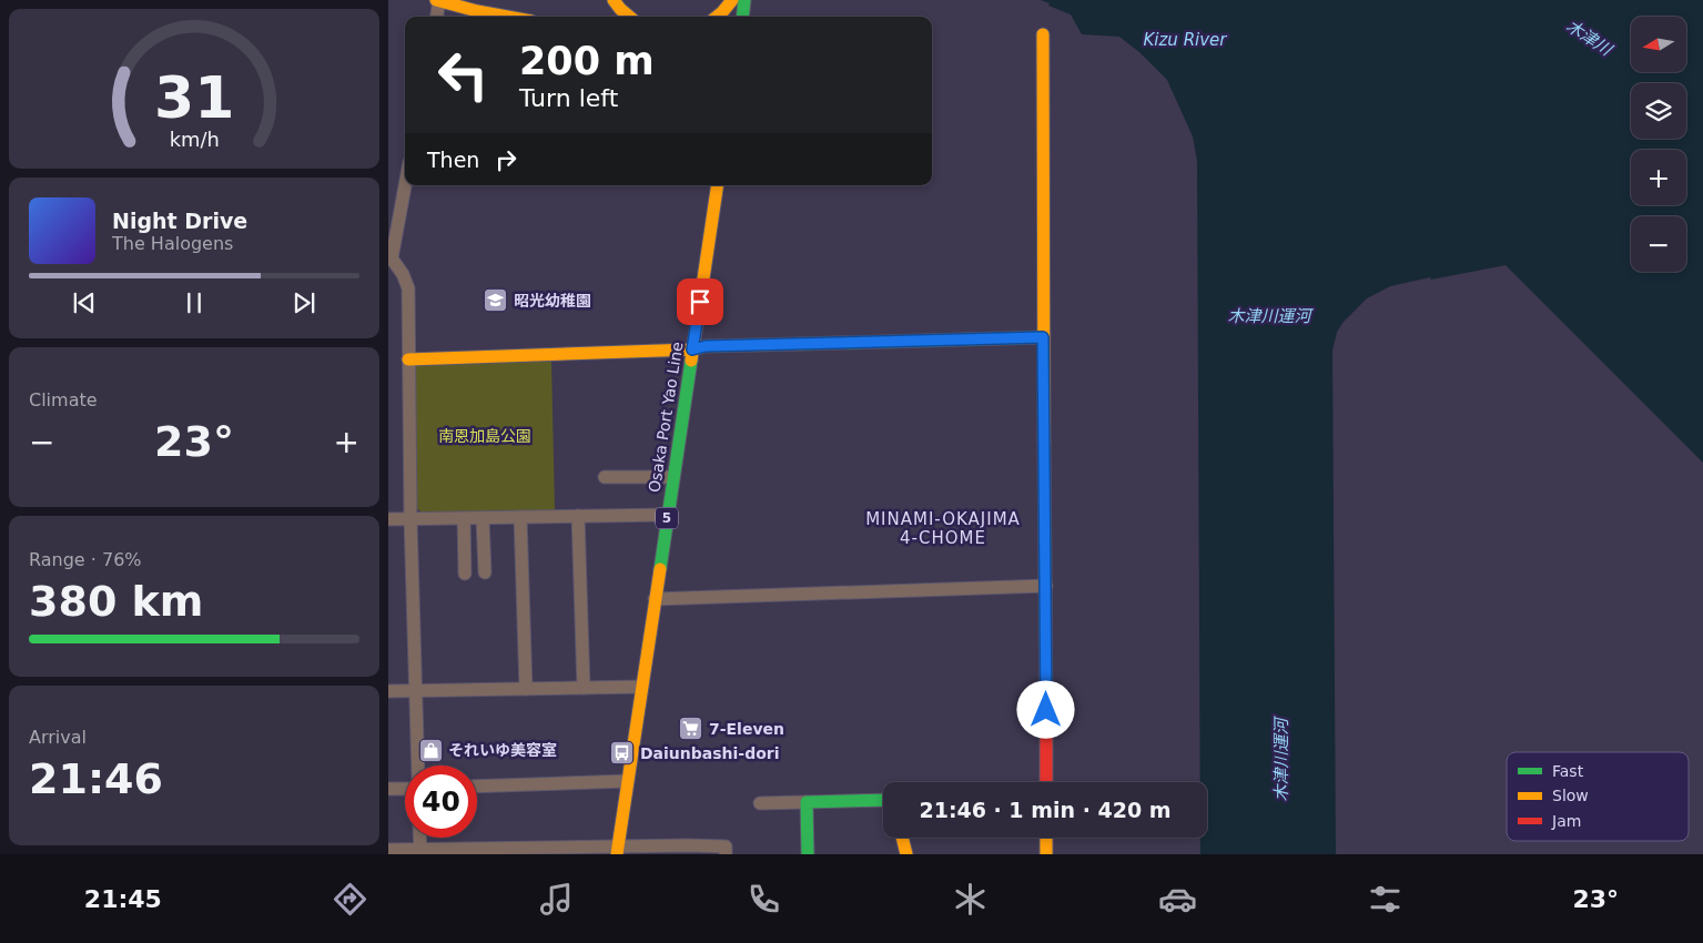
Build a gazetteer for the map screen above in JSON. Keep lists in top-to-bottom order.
{
  "streets": {
    "street": ["Osaka Port Yao Line", "5"]
  },
  "districts": ["MINAMI-OKAJIMA 4-CHOME"],
  "water": ["木津川", "Kizu River", "木津川運河"],
  "parks": ["南恩加島公園"],
  "places": {
    "school or university": ["昭光幼稚園"],
    "supermarket": ["7-Eleven"],
    "shop": ["それいゆ美容室"],
    "bus stop": ["Daiunbashi-dori"]
  },
  "legend": ["Fast", "Slow", "Jam"],
  "north": "left",
  "page": {
    "map_buttons": ["+", "−"],
    "turn": ["200 m", "Turn left"],
    "then": "Then",
    "song": ["Night Drive", "The Halogens"],
    "tile": [
      "Climate",
      ["Range · 76%", "380 km"],
      ["Arrival", "21:46"]
    ],
    "heat": ["−", "23°", "+"],
    "limit": "40",
    "trip": "21:46 · 1 min · 420 m",
    "tabs": ["21:45", "23°"],
    "gauge": ["31", "km/h"]
  }
}
